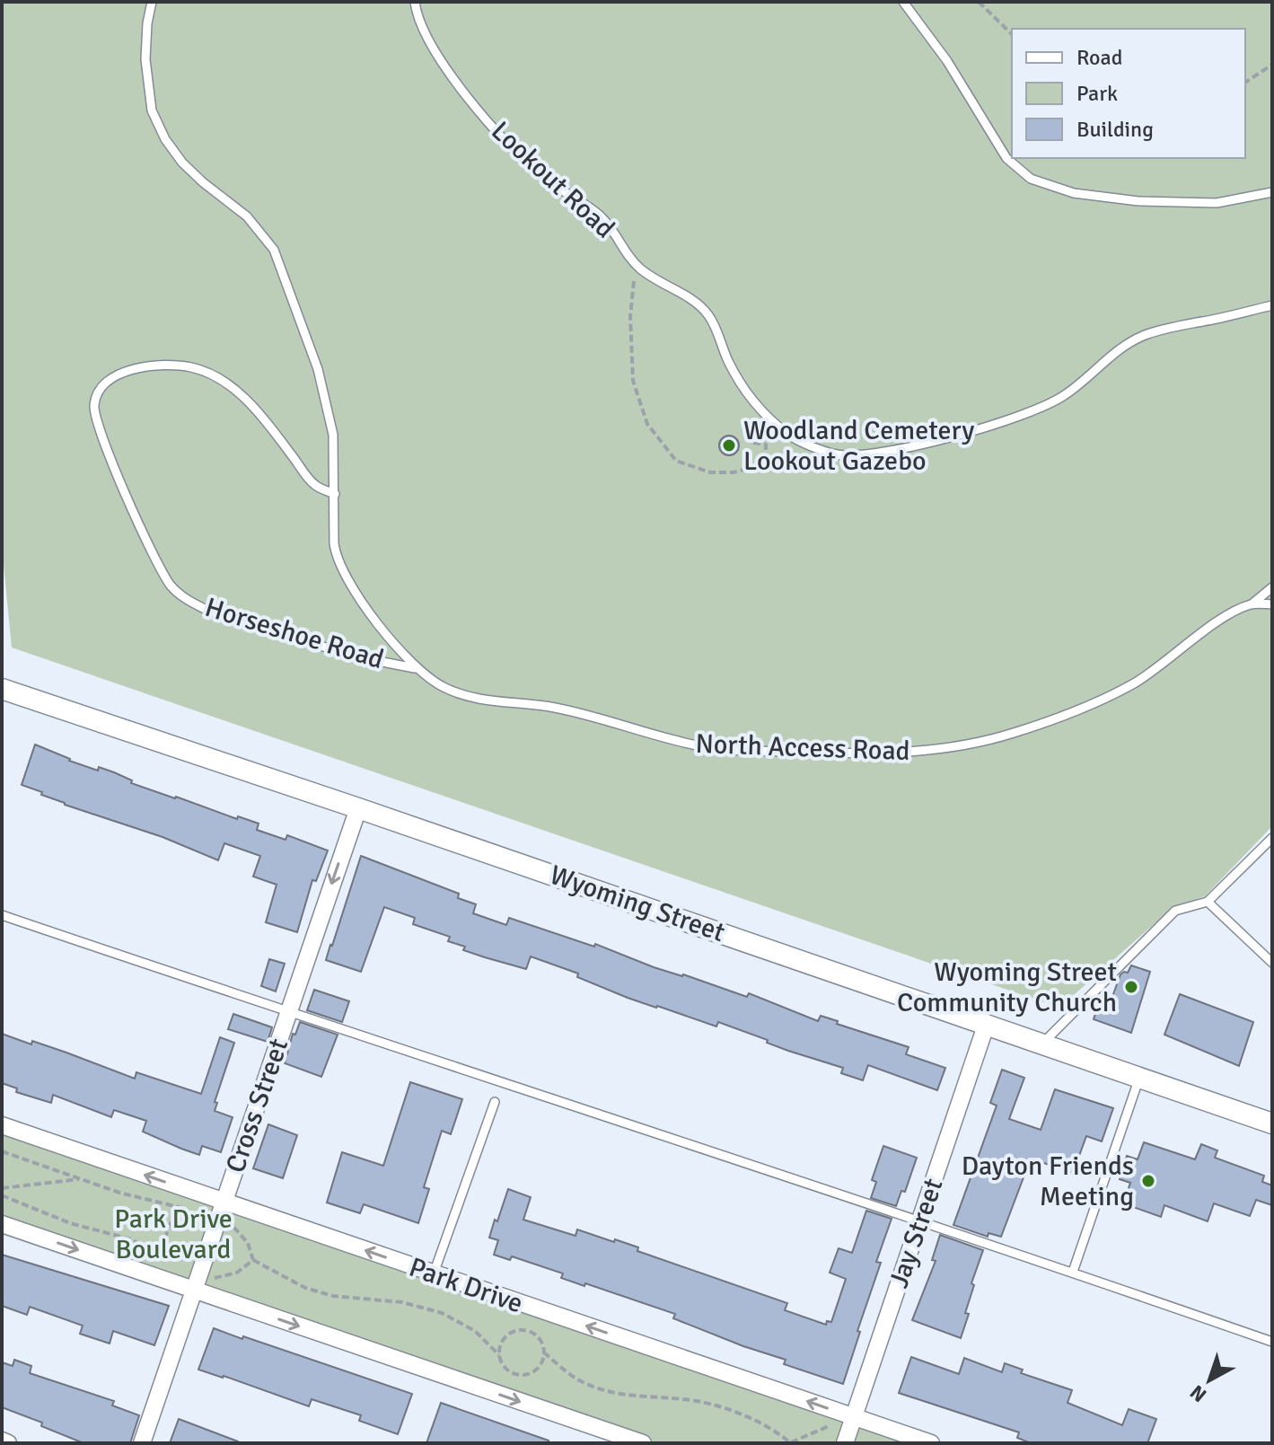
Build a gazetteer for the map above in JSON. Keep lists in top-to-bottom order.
{
  "streets": {
    "street": [
      "Wyoming Street",
      "Cross Street",
      "Jay Street",
      "Park Drive"
    ],
    "lane": ["Lookout Road", "Horseshoe Road", "North Access Road"]
  },
  "crossings": [
    ["Horseshoe Road", "North Access Road"],
    ["Wyoming Street", "Cross Street"],
    ["Wyoming Street", "Jay Street"],
    ["Cross Street", "Park Drive"],
    ["Jay Street", "Park Drive"]
  ],
  "parks": ["Park Drive Boulevard"],
  "places": ["Woodland Cemetery Lookout Gazebo", "Wyoming Street Community Church", "Dayton Friends Meeting"],
  "legend": ["Road", "Park", "Building"],
  "north": "bottom left"
}
